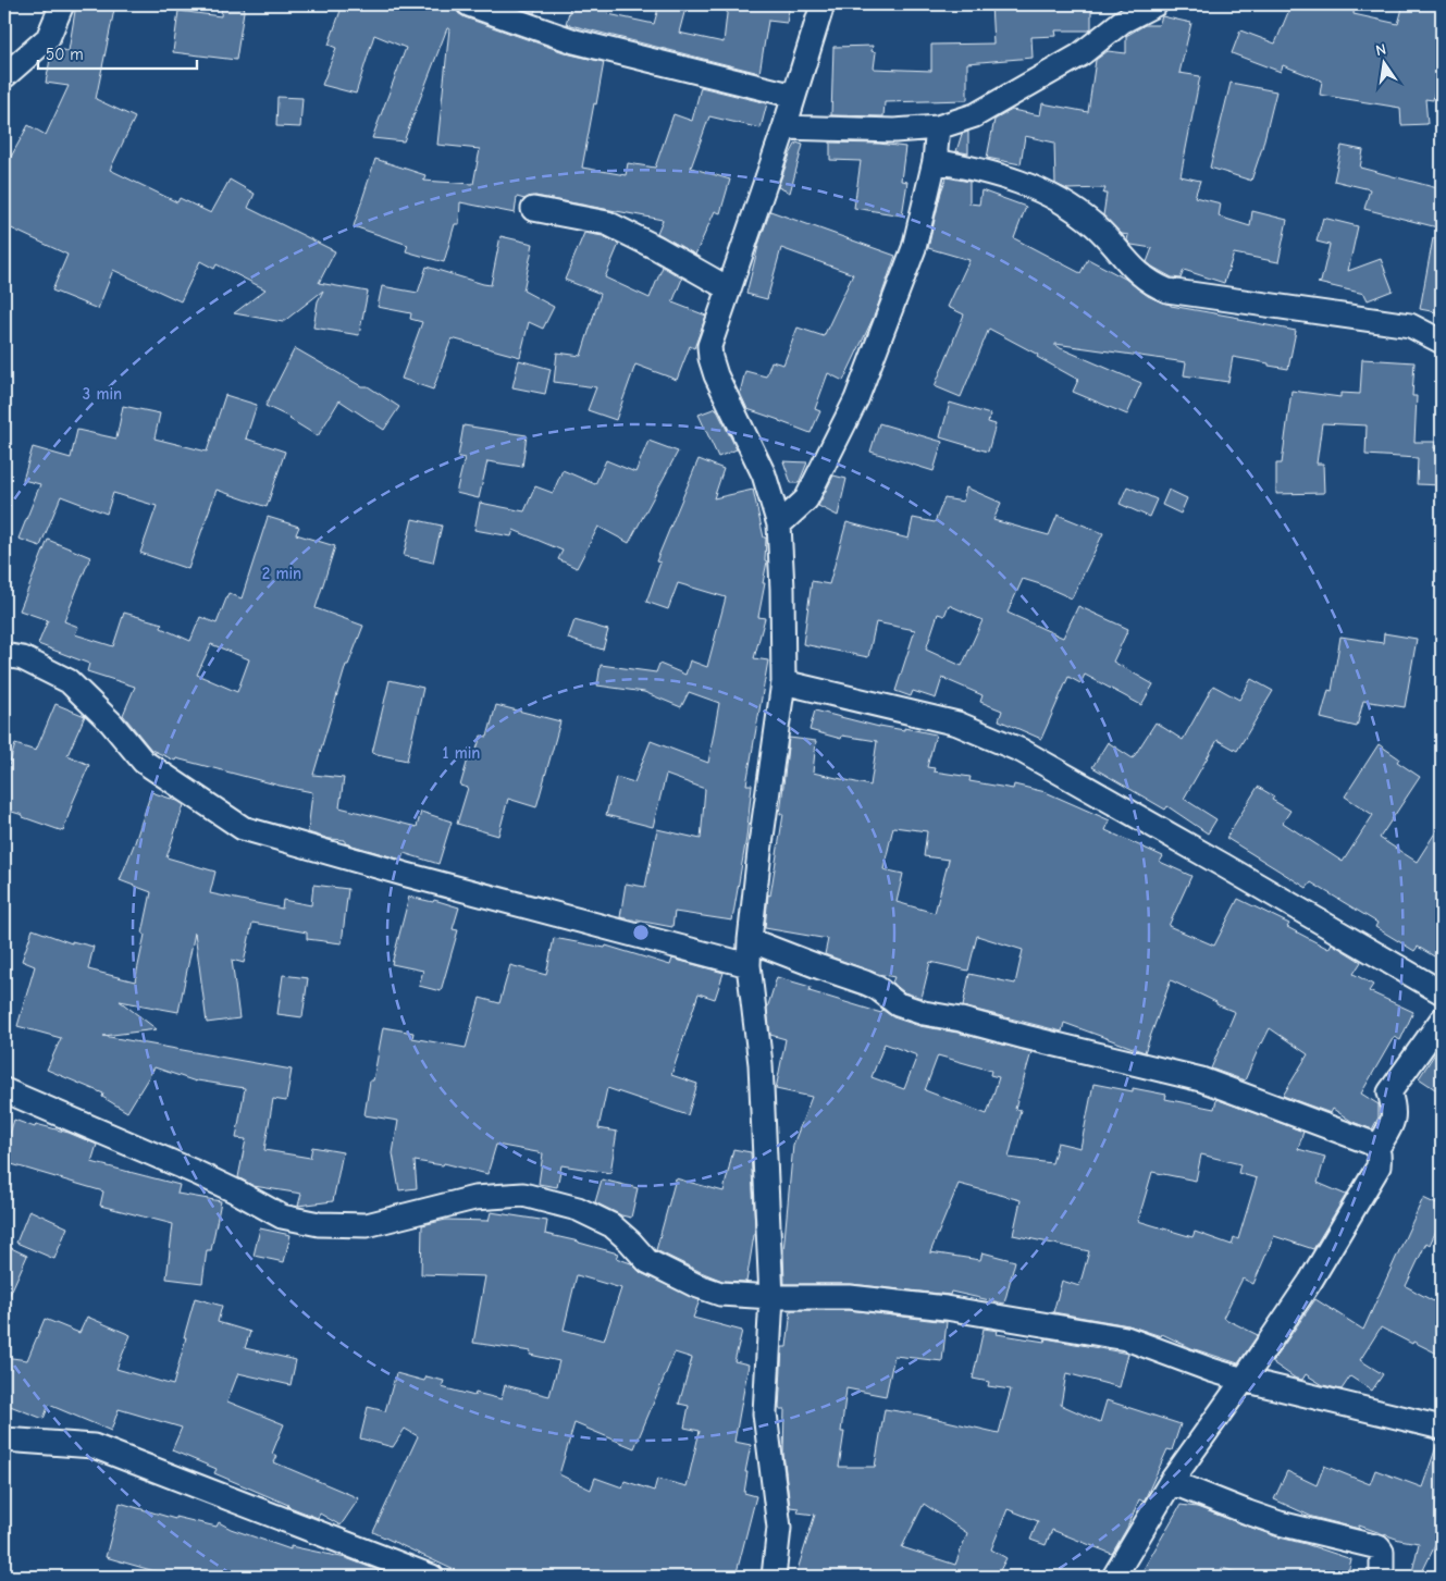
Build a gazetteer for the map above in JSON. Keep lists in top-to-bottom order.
{
  "scale_bar": "50 m",
  "north": "top",
  "rings": ["3 min", "2 min", "1 min"]
}
